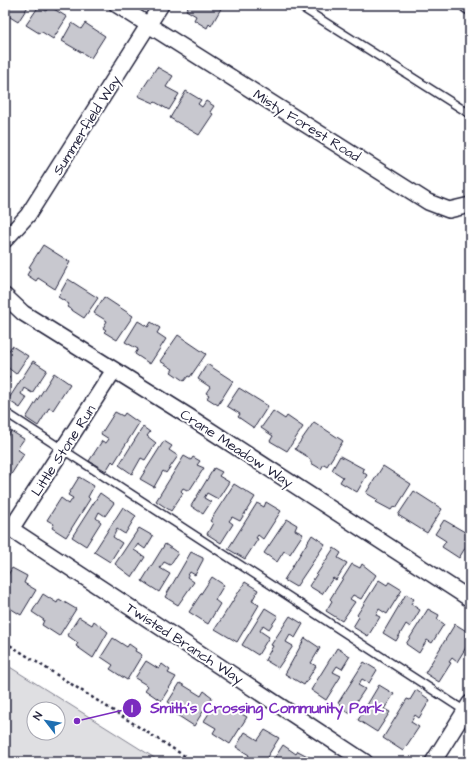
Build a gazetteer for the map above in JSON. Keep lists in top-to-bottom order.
{
  "streets": {
    "street": [
      "Summerfield Way",
      "Misty Forest Road",
      "Crane Meadow Way",
      "Little Stone Run",
      "Twisted Branch Way"
    ]
  },
  "crossings": [
    ["Summerfield Way", "Misty Forest Road"],
    ["Crane Meadow Way", "Little Stone Run"],
    ["Little Stone Run", "Twisted Branch Way"]
  ],
  "places": ["Smith's Crossing Community Park"],
  "north": "top left"
}
